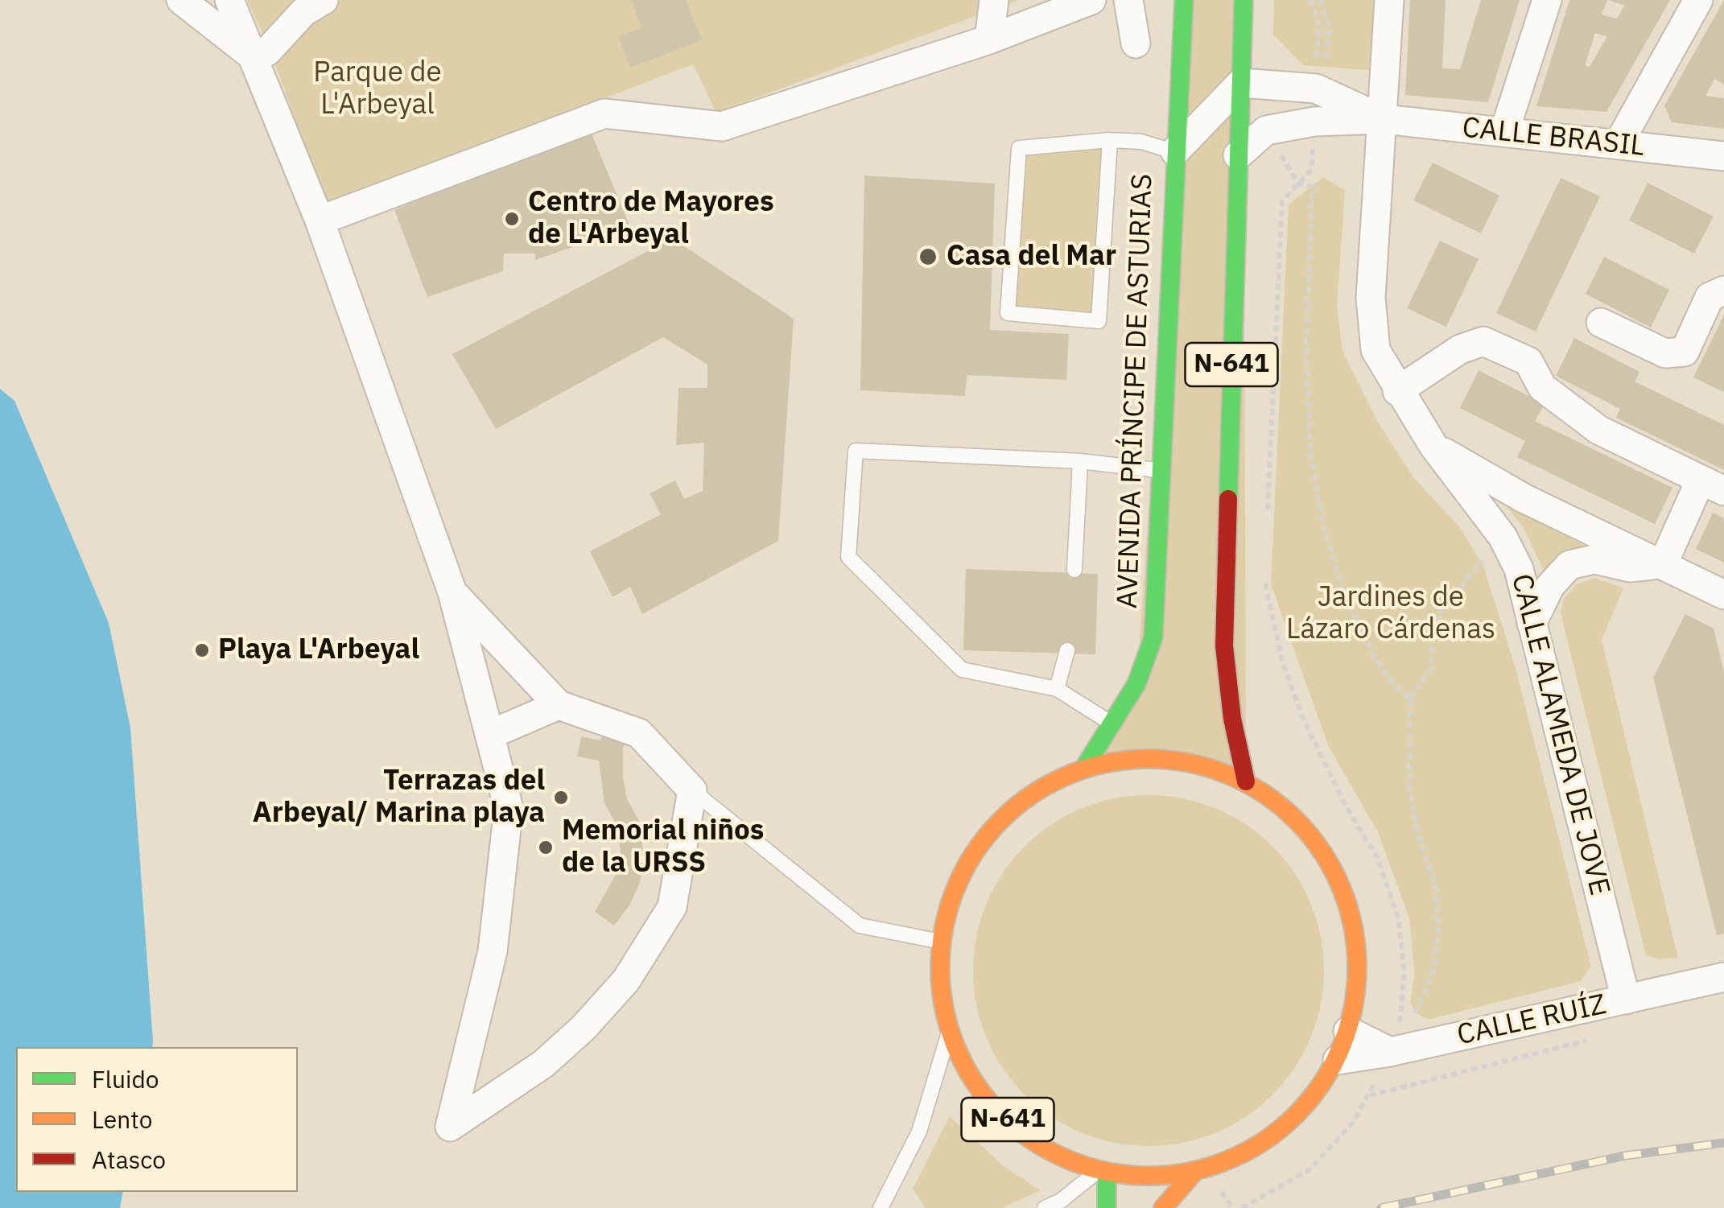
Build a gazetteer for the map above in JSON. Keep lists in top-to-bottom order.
{
  "streets": {
    "main road": ["N-641", "AVENIDA PRÍNCIPE DE ASTURIAS"],
    "street": ["CALLE BRASIL", "CALLE ALAMEDA DE JOVE", "CALLE RUÍZ"]
  },
  "crossings": [
    ["CALLE BRASIL", "N-641"],
    ["CALLE BRASIL", "CALLE ALAMEDA DE JOVE"],
    ["N-641", "AVENIDA PRÍNCIPE DE ASTURIAS"],
    ["N-641", "CALLE RUÍZ"],
    ["CALLE ALAMEDA DE JOVE", "CALLE RUÍZ"]
  ],
  "parks": ["Parque de L'Arbeyal", "Jardines de Lázaro Cárdenas"],
  "places": [
    "Centro de Mayores de L'Arbeyal",
    "Casa del Mar",
    "Playa L'Arbeyal",
    "Terrazas del Arbeyal/ Marina playa",
    "Memorial niños de la URSS"
  ],
  "legend": ["Fluido", "Lento", "Atasco"]
}
